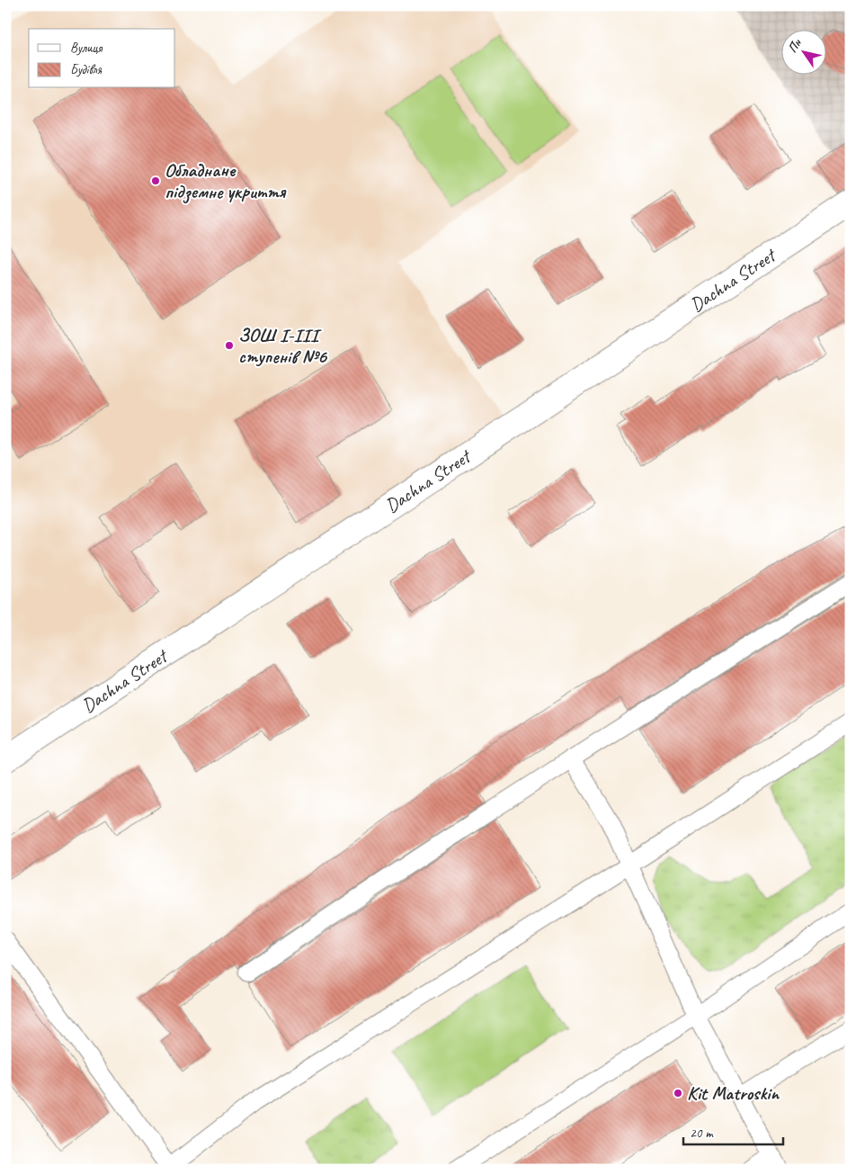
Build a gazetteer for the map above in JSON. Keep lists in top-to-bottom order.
{
  "streets": {
    "street": ["Dachna Street"]
  },
  "places": ["Обладнане підземне укриття", "ЗОШ І-ІІІ ступенів №6", "Kit Matroskin"],
  "legend": ["Вулиця", "Будівля"],
  "scale_bar": "20 m",
  "north": "top left"
}
